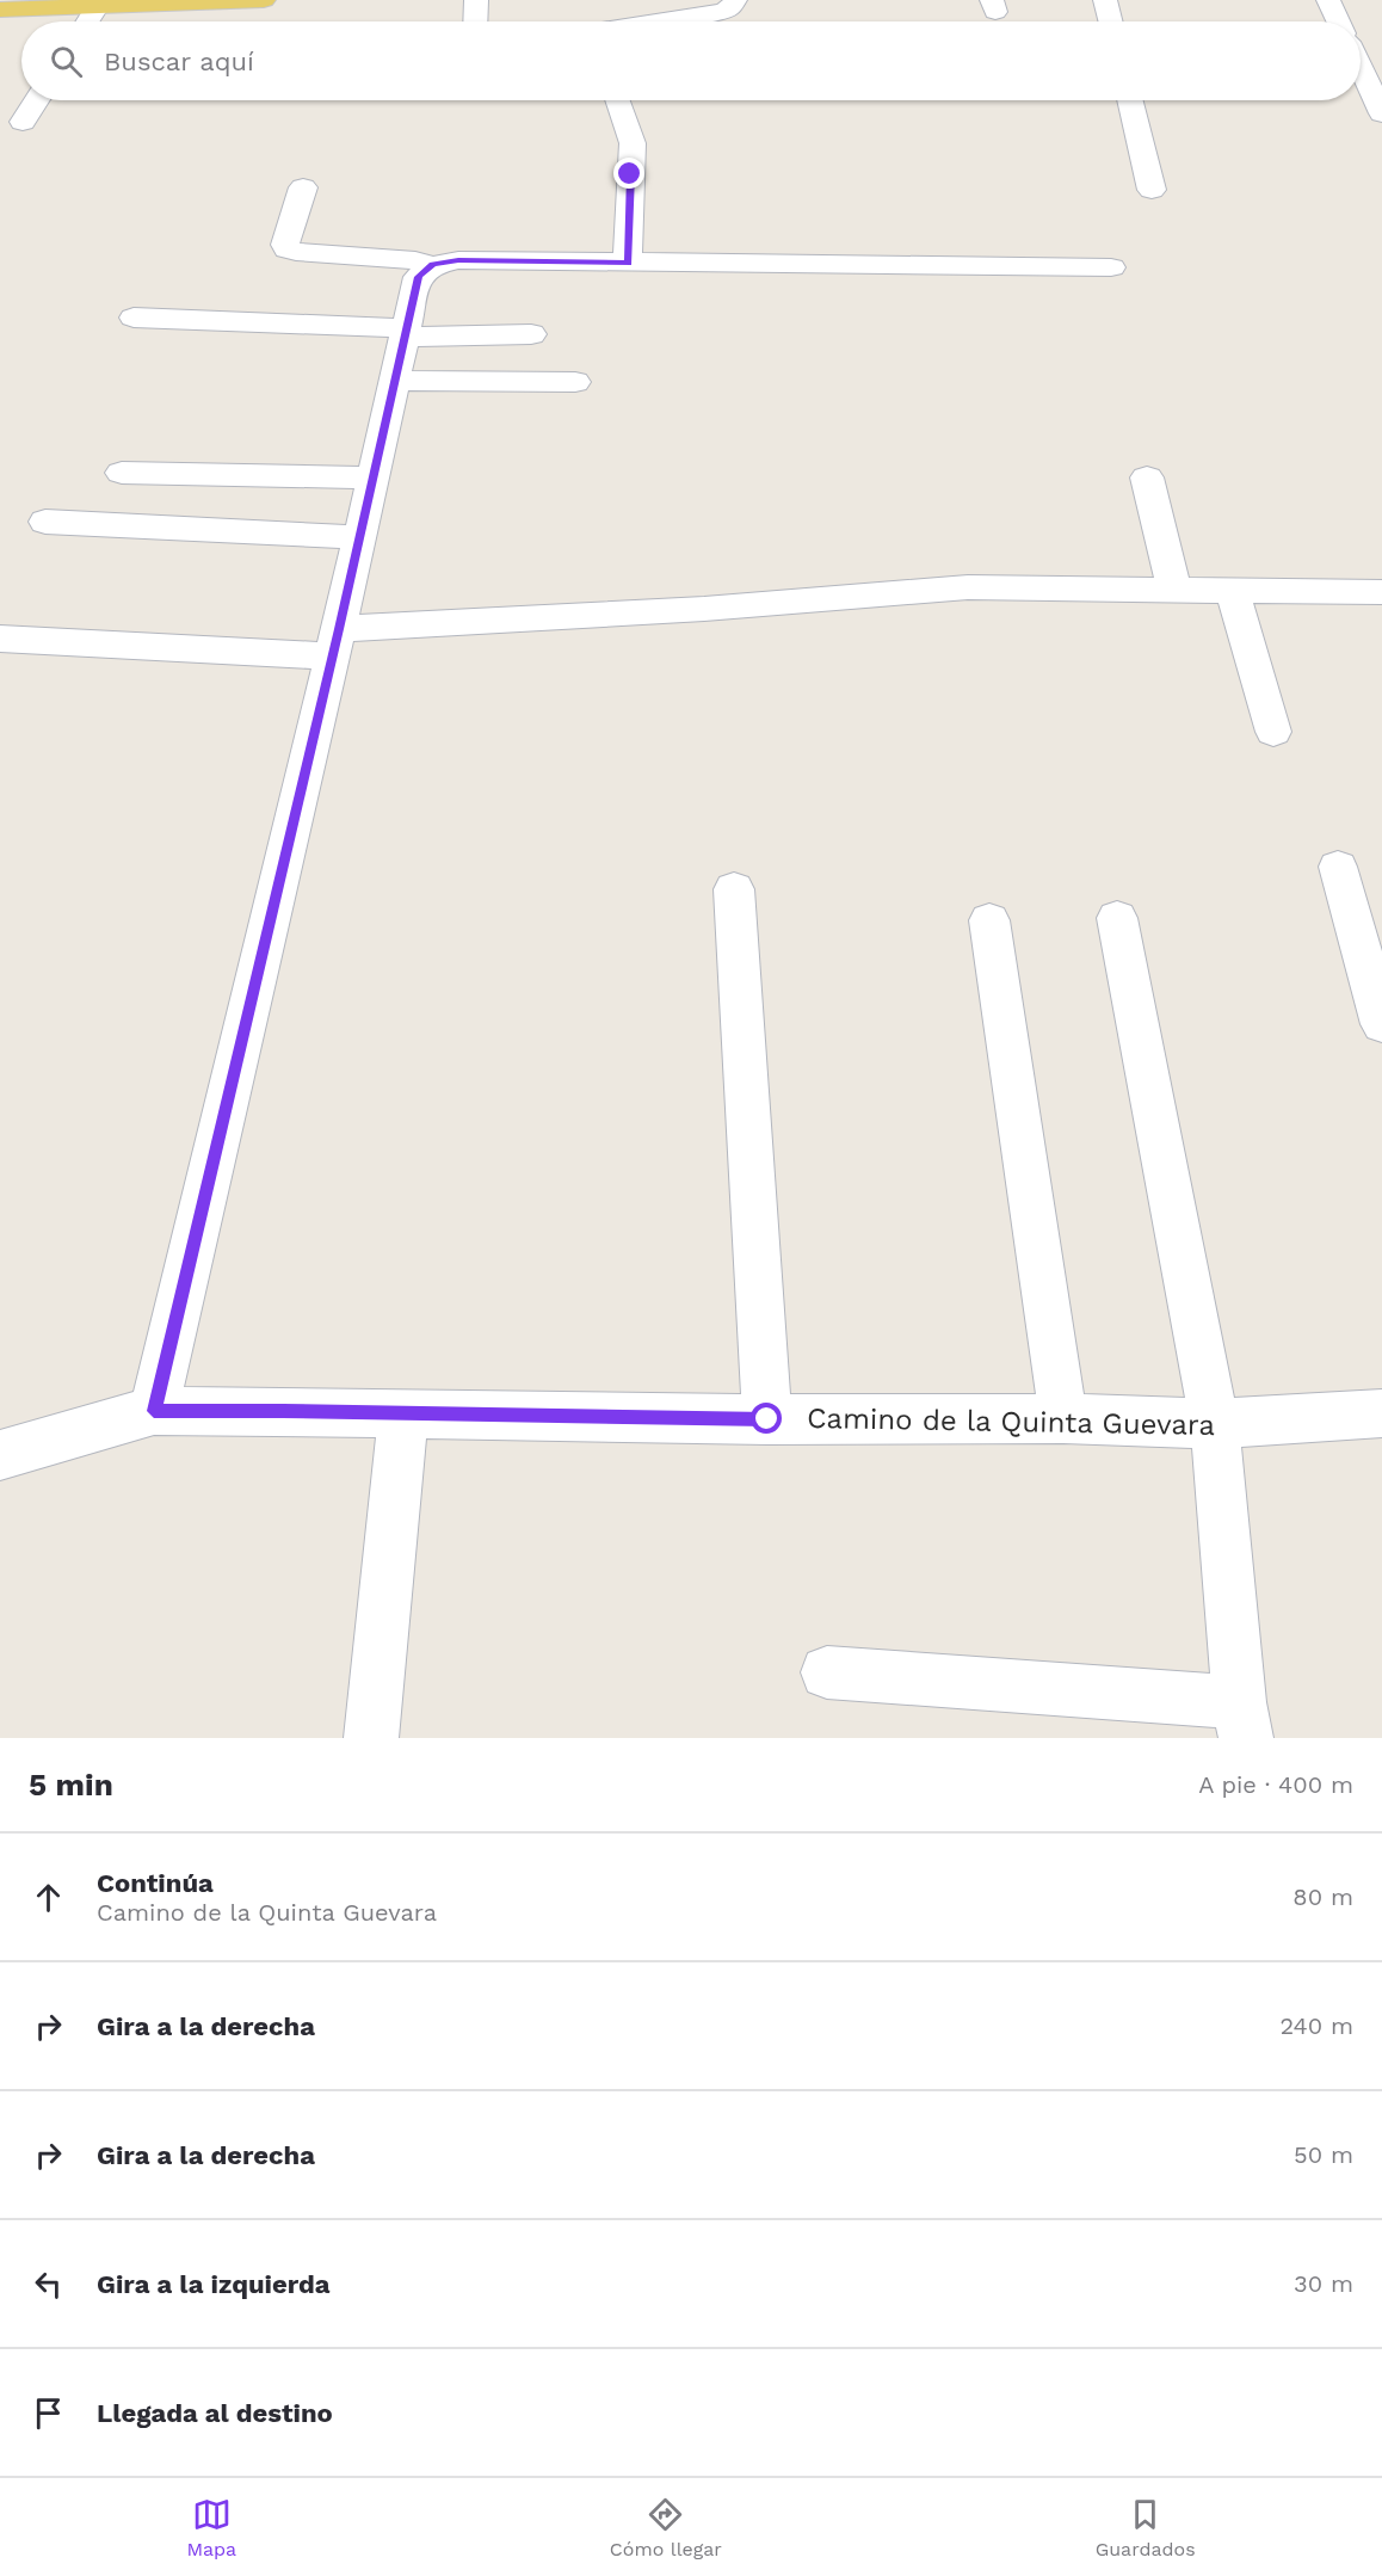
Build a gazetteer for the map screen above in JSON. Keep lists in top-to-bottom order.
{
  "streets": {
    "street": ["Camino de la Quinta Guevara"]
  },
  "page": {
    "search": "Buscar aquí",
    "heading": ["5 min", "A pie · 400 m"],
    "list": [
      ["Continúa", "Camino de la Quinta Guevara", "80 m"],
      ["Gira a la derecha", "240 m"],
      ["Gira a la derecha", "50 m"],
      ["Gira a la izquierda", "30 m"],
      "Llegada al destino"
    ],
    "nav": ["Mapa", "Cómo llegar", "Guardados"]
  }
}
